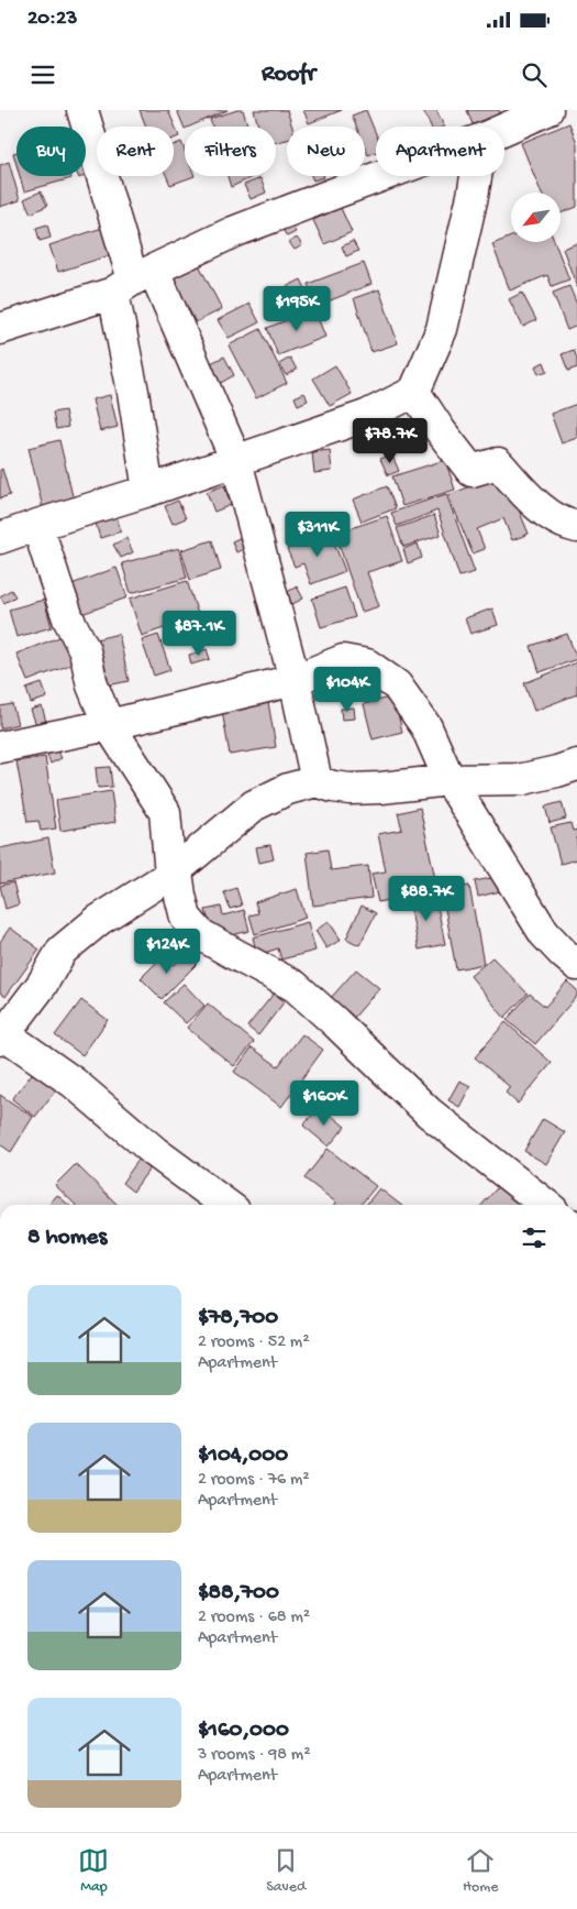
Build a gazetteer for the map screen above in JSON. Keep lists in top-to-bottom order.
{
  "north": "bottom left",
  "page": {
    "status": "20:23",
    "header": "Roofr",
    "chip": [
      "Buy",
      "Rent",
      "Filters",
      "New",
      "Apartment"
    ],
    "price": [
      "$195K",
      "$78.7K",
      "$311K",
      "$87.1K",
      "$104K",
      "$88.7K",
      "$124K",
      "$160K"
    ],
    "heading": "8 homes",
    "list": [
      {
        "name": "$78,700",
        "note": "2 rooms · 52 m² · Apartment"
      },
      {
        "name": "$104,000",
        "note": "2 rooms · 76 m² · Apartment"
      },
      {
        "name": "$88,700",
        "note": "2 rooms · 68 m² · Apartment"
      },
      {
        "name": "$160,000",
        "note": "3 rooms · 98 m² · Apartment"
      }
    ],
    "tabs": ["Map", "Saved", "Home"]
  }
}
